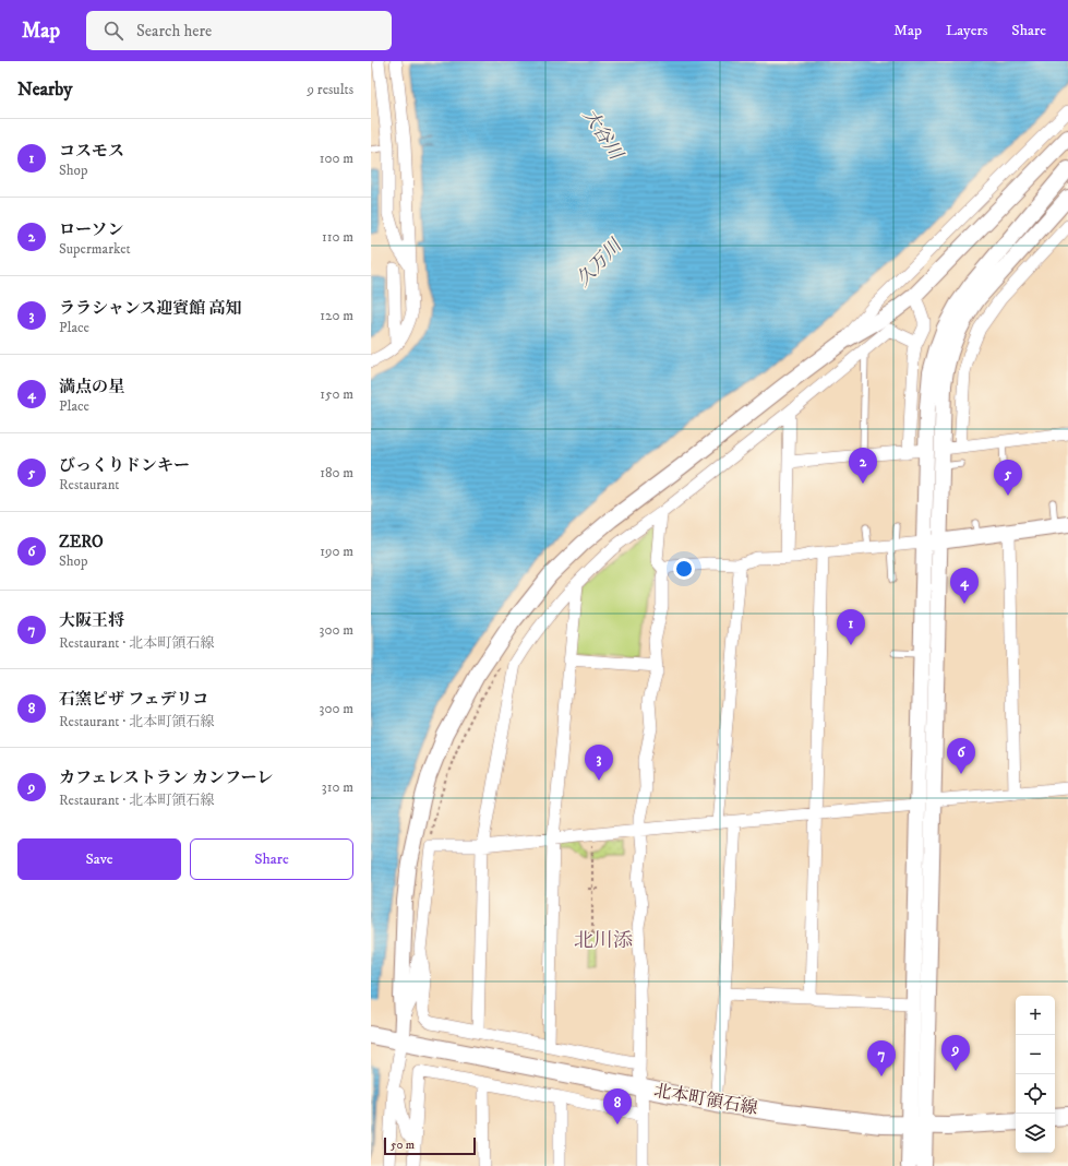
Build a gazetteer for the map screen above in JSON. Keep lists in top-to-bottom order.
{
  "streets": {
    "main road": ["北本町領石線"]
  },
  "districts": ["北川添"],
  "water": ["大谷川", "久万川"],
  "scale_bar": "50 m",
  "page": {
    "header": "Map",
    "search": "Search here",
    "nav": ["Map", "Layers", "Share"],
    "heading": ["Nearby", "9 results"],
    "list": [
      {
        "mark": "1",
        "name": "コスモス",
        "note": "Shop",
        "value": "100 m"
      },
      {
        "mark": "2",
        "name": "ローソン",
        "note": "Supermarket",
        "value": "110 m"
      },
      {
        "mark": "3",
        "name": "ララシャンス迎賓館 高知",
        "note": "Place",
        "value": "120 m"
      },
      {
        "mark": "4",
        "name": "満点の星",
        "note": "Place",
        "value": "150 m"
      },
      {
        "mark": "5",
        "name": "びっくりドンキー",
        "note": "Restaurant",
        "value": "180 m"
      },
      {
        "mark": "6",
        "name": "ZERO",
        "note": "Shop",
        "value": "190 m"
      },
      {
        "mark": "7",
        "name": "大阪王将",
        "note": "Restaurant · 北本町領石線",
        "value": "300 m"
      },
      {
        "mark": "8",
        "name": "石窯ピザ フェデリコ",
        "note": "Restaurant · 北本町領石線",
        "value": "300 m"
      },
      {
        "mark": "9",
        "name": "カフェレストラン カンフーレ",
        "note": "Restaurant · 北本町領石線",
        "value": "310 m"
      }
    ],
    "pins": [
      "2",
      "5",
      "4",
      "1",
      "6",
      "3",
      "9",
      "7",
      "8"
    ],
    "buttons": ["Save", "Share"],
    "map_buttons": ["+", "−"],
    "scale": "50 m"
  }
}
